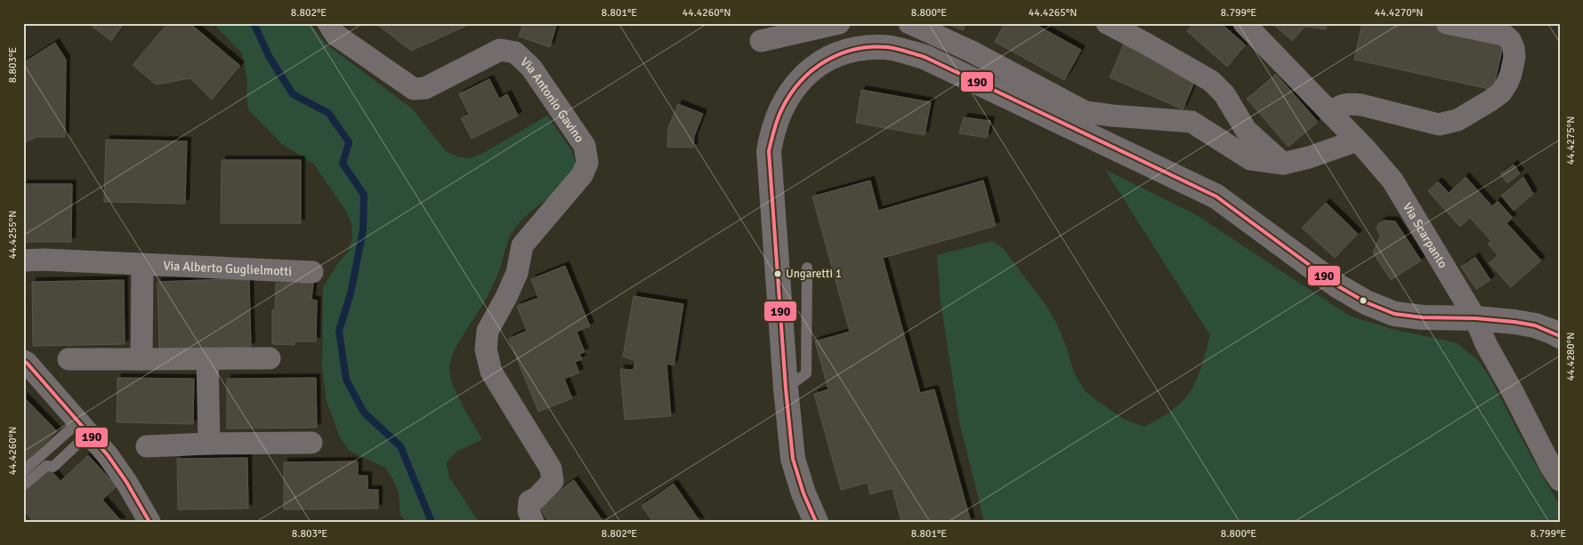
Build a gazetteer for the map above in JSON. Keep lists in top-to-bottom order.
{
  "streets": {
    "street": ["Via Antonio Gavino", "Via Scarpanto", "Via Alberto Guglielmotti"]
  },
  "places": ["Ungaretti 1"],
  "lines": ["transit line 190"],
  "coordinates": [
    "8.802°E",
    "8.801°E",
    "44.4260°N",
    "8.800°E",
    "44.4265°N",
    "8.799°E",
    "44.4270°N",
    "8.803°E",
    "44.4275°N",
    "44.4255°N",
    "44.4280°N"
  ]
}
